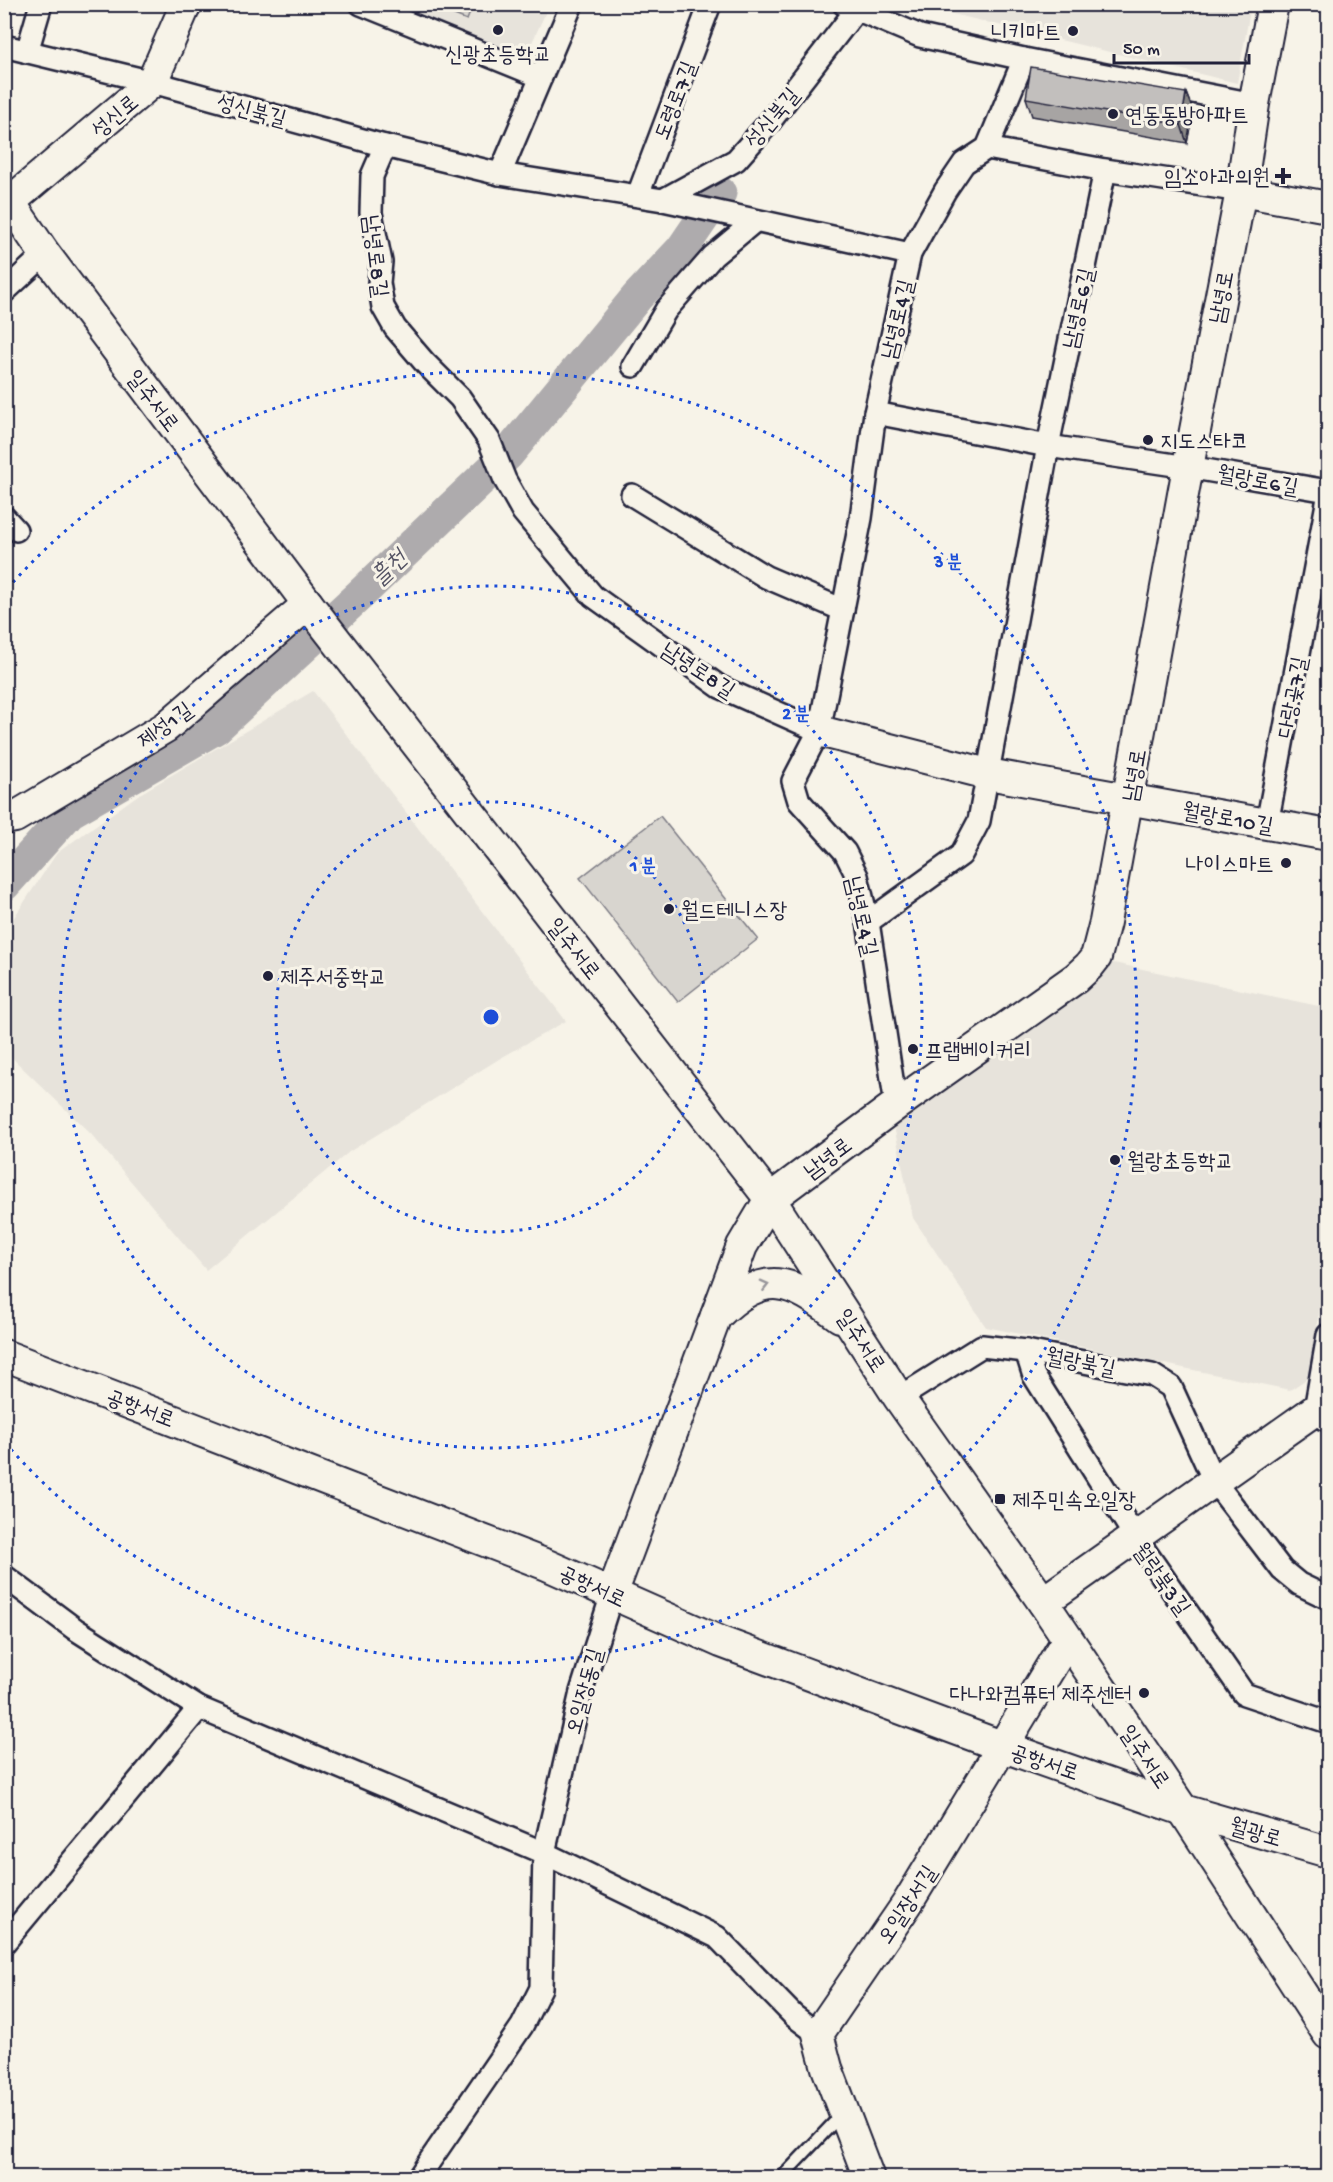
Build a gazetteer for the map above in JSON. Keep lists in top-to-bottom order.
{
  "streets": {
    "street": [
      "도령로7길",
      "성신북길",
      "성신로",
      "남녕로8길",
      "남녕로",
      "남녕로6길",
      "남녕로4길",
      "일주서로",
      "월랑로6길",
      "다랑곶7길",
      "제성1길",
      "월랑로10길",
      "월랑북길",
      "공항서로",
      "월랑북3길",
      "오일장동길",
      "월광로",
      "오일장서길"
    ]
  },
  "crossings": [
    ["도령로7길", "성신북길"],
    ["성신북길", "성신로"],
    ["성신북길", "남녕로8길"],
    ["성신북길", "남녕로4길"],
    ["성신로", "일주서로"],
    ["남녕로8길", "남녕로"],
    ["남녕로8길", "남녕로6길"],
    ["남녕로8길", "남녕로4길"],
    ["남녕로8길", "월랑로10길"],
    ["남녕로", "남녕로4길"],
    ["남녕로", "일주서로"],
    ["남녕로", "월랑로6길"],
    ["남녕로", "월랑로10길"],
    ["남녕로", "오일장동길"],
    ["일주서로", "제성1길"],
    ["일주서로", "월랑북길"],
    ["일주서로", "공항서로"],
    ["일주서로", "오일장동길"],
    ["일주서로", "월광로"],
    ["일주서로", "오일장서길"],
    ["다랑곶7길", "월랑로10길"],
    ["월랑북길", "월랑북3길"],
    ["공항서로", "오일장동길"],
    ["공항서로", "월광로"],
    ["공항서로", "오일장서길"]
  ],
  "water": ["흘천"],
  "places": {
    "other": [
      "신광초등학교",
      "니키마트",
      "연동동방아파트",
      "지도스타코",
      "나이스마트",
      "월드테니스장",
      "제주서중학교",
      "프랩베이커리",
      "월랑초등학교",
      "다나와컴퓨터 제주센터"
    ],
    "health": ["임소아과의원"],
    "transit": ["제주민속오일장"]
  },
  "scale_bar": "50 m",
  "rings": ["3 분", "2 분", "1 분"]
}
